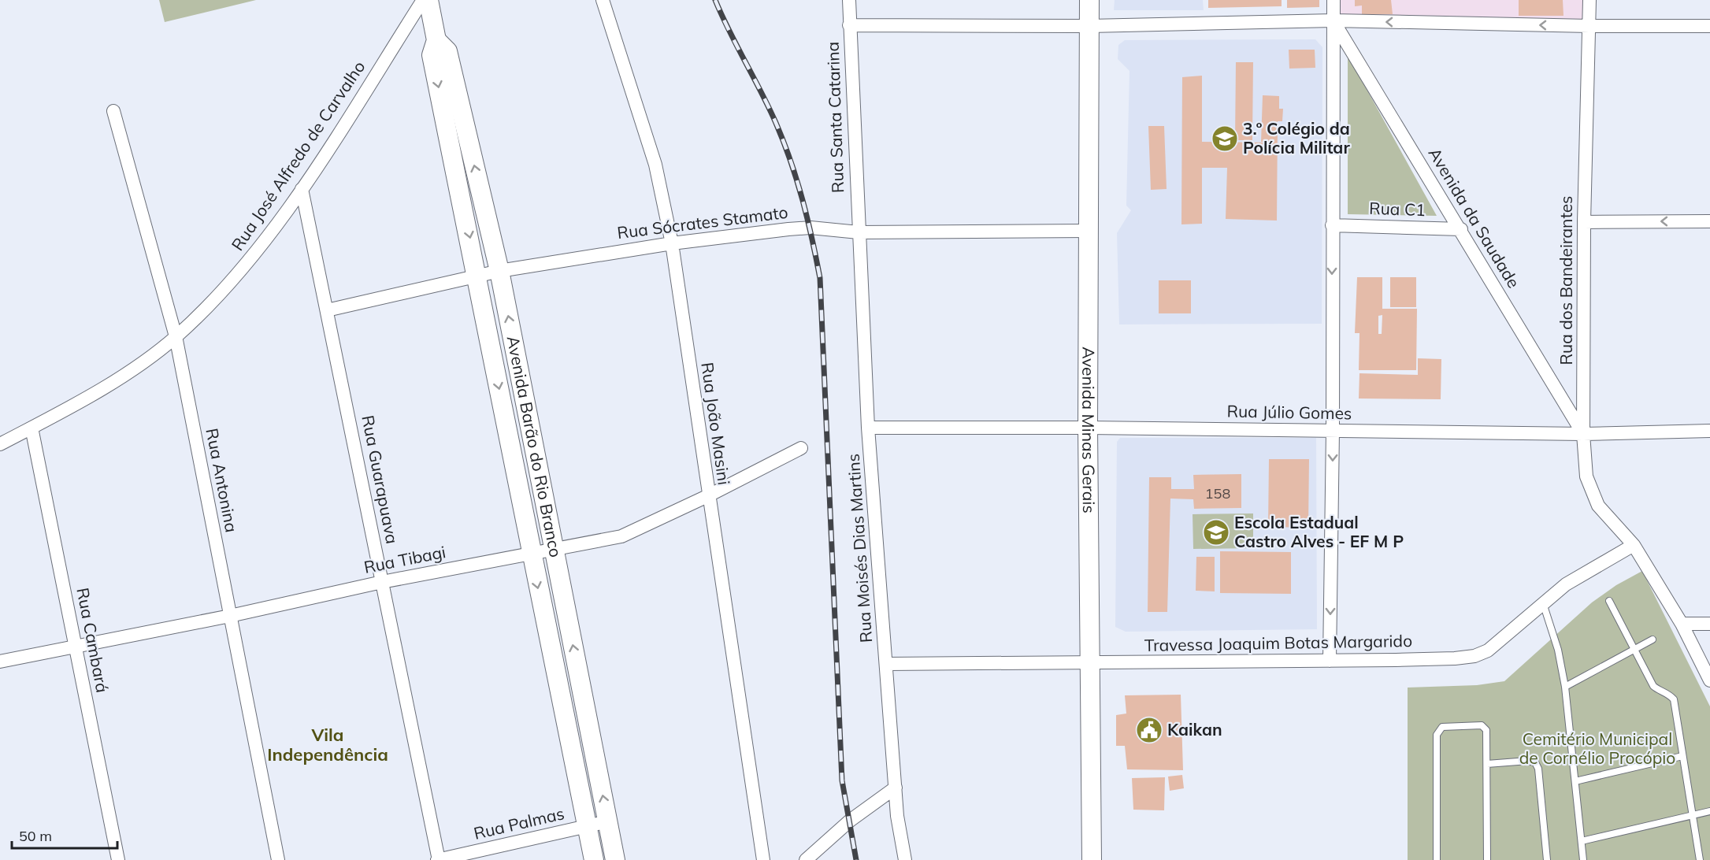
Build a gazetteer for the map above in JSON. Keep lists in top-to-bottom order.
{
  "streets": {
    "street": [
      "Rua Santa Catarina",
      "Rua José Alfredo de Carvalho",
      "Rua C1",
      "Avenida da Saudade",
      "Rua Sócrates Stamato",
      "Rua dos Bandeirantes",
      "Rua Júlio Gomes",
      "Rua João Masini",
      "Avenida Minas Gerais",
      "Avenida Barão do Rio Branco",
      "Rua Guarapuava",
      "Rua Antonina",
      "Rua Moisés Dias Martins",
      "Rua Tibagi",
      "Rua Cambará",
      "Travessa Joaquim Botas Margarido",
      "Rua Palmas"
    ]
  },
  "crossings": [
    ["Rua Santa Catarina", "Rua Sócrates Stamato"],
    ["Rua Santa Catarina", "Rua Moisés Dias Martins"],
    ["Rua José Alfredo de Carvalho", "Rua Guarapuava"],
    ["Rua José Alfredo de Carvalho", "Rua Antonina"],
    ["Rua José Alfredo de Carvalho", "Rua Cambará"],
    ["Rua C1", "Avenida da Saudade"],
    ["Avenida da Saudade", "Rua dos Bandeirantes"],
    ["Avenida da Saudade", "Rua Júlio Gomes"],
    ["Rua Sócrates Stamato", "Rua João Masini"],
    ["Rua Sócrates Stamato", "Avenida Minas Gerais"],
    ["Rua Sócrates Stamato", "Avenida Barão do Rio Branco"],
    ["Rua Sócrates Stamato", "Rua Guarapuava"],
    ["Rua Sócrates Stamato", "Rua Moisés Dias Martins"],
    ["Rua dos Bandeirantes", "Rua Júlio Gomes"],
    ["Rua dos Bandeirantes", "Travessa Joaquim Botas Margarido"],
    ["Rua Júlio Gomes", "Avenida Minas Gerais"],
    ["Rua Júlio Gomes", "Rua Moisés Dias Martins"],
    ["Rua João Masini", "Rua Tibagi"],
    ["Avenida Minas Gerais", "Travessa Joaquim Botas Margarido"],
    ["Avenida Barão do Rio Branco", "Rua Tibagi"],
    ["Avenida Barão do Rio Branco", "Rua Palmas"],
    ["Rua Guarapuava", "Rua Tibagi"],
    ["Rua Guarapuava", "Rua Palmas"],
    ["Rua Antonina", "Rua Tibagi"],
    ["Rua Moisés Dias Martins", "Travessa Joaquim Botas Margarido"],
    ["Rua Tibagi", "Rua Cambará"]
  ],
  "districts": ["Vila Independência"],
  "parks": ["Cemitério Municipal de Cornélio Procópio"],
  "places": {
    "school or university": ["3.º Colégio da Polícia Militar", "Escola Estadual Castro Alves - EF M P"],
    "public building": ["Kaikan"]
  },
  "house_numbers": ["158"],
  "scale_bar": "50 m"
}
